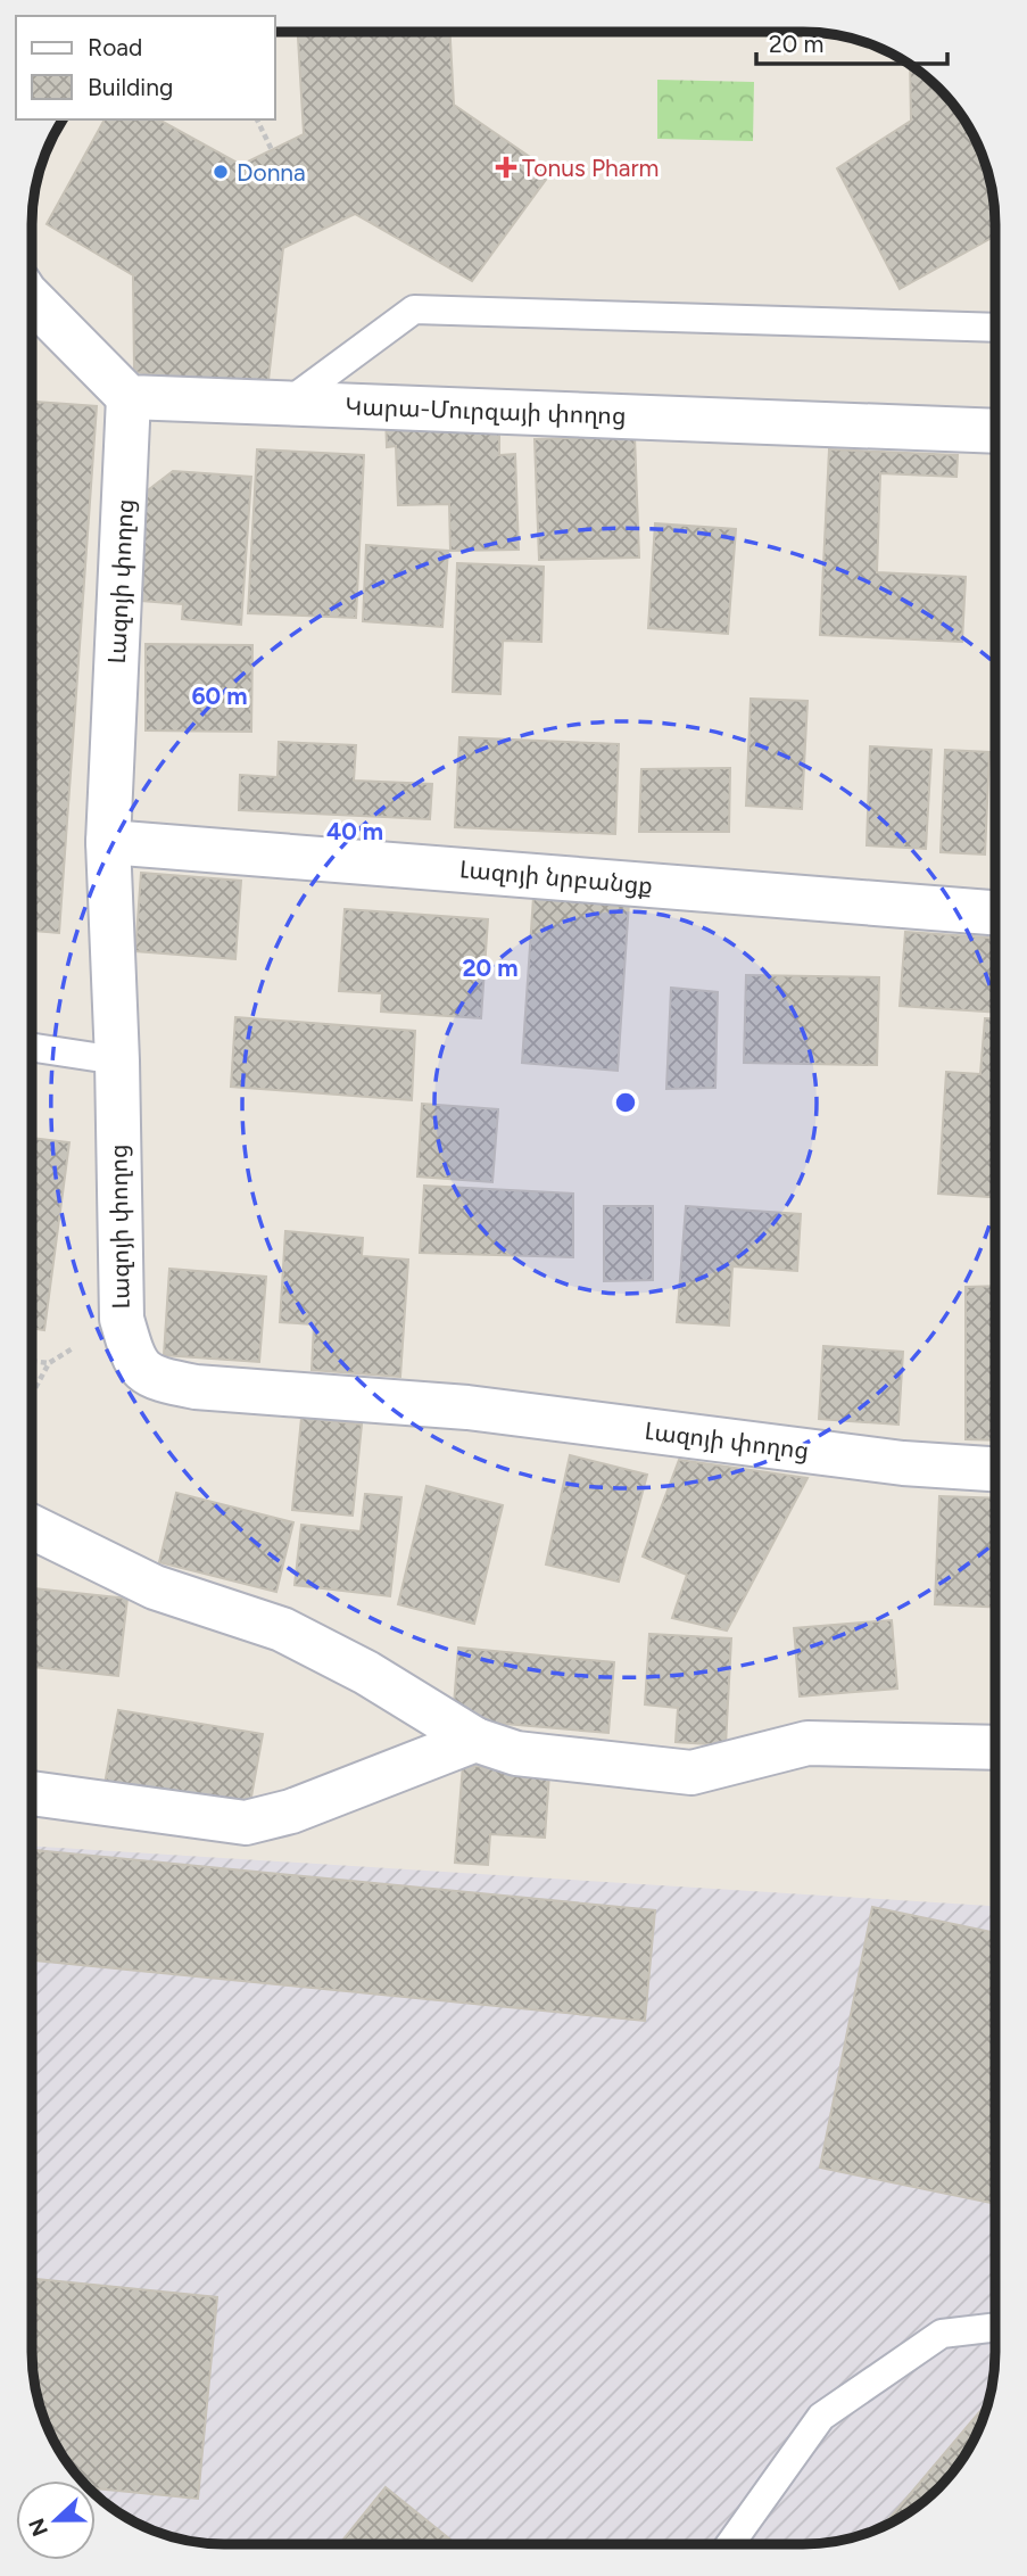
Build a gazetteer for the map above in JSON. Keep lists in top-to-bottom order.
{
  "streets": {
    "street": ["Կարա-Մուրզայի փողոց", "Լազոյի փողոց", "Լազոյի նրբանցք"]
  },
  "crossings": [
    ["Կարա-Մուրզայի փողոց", "Լազոյի փողոց"],
    ["Լազոյի փողոց", "Լազոյի նրբանցք"]
  ],
  "places": {
    "health": ["Tonus Pharm"],
    "other": ["Donna"]
  },
  "legend": ["Road", "Building"],
  "scale_bar": "20 m",
  "north": "left",
  "rings": ["60 m", "40 m", "20 m"]
}
